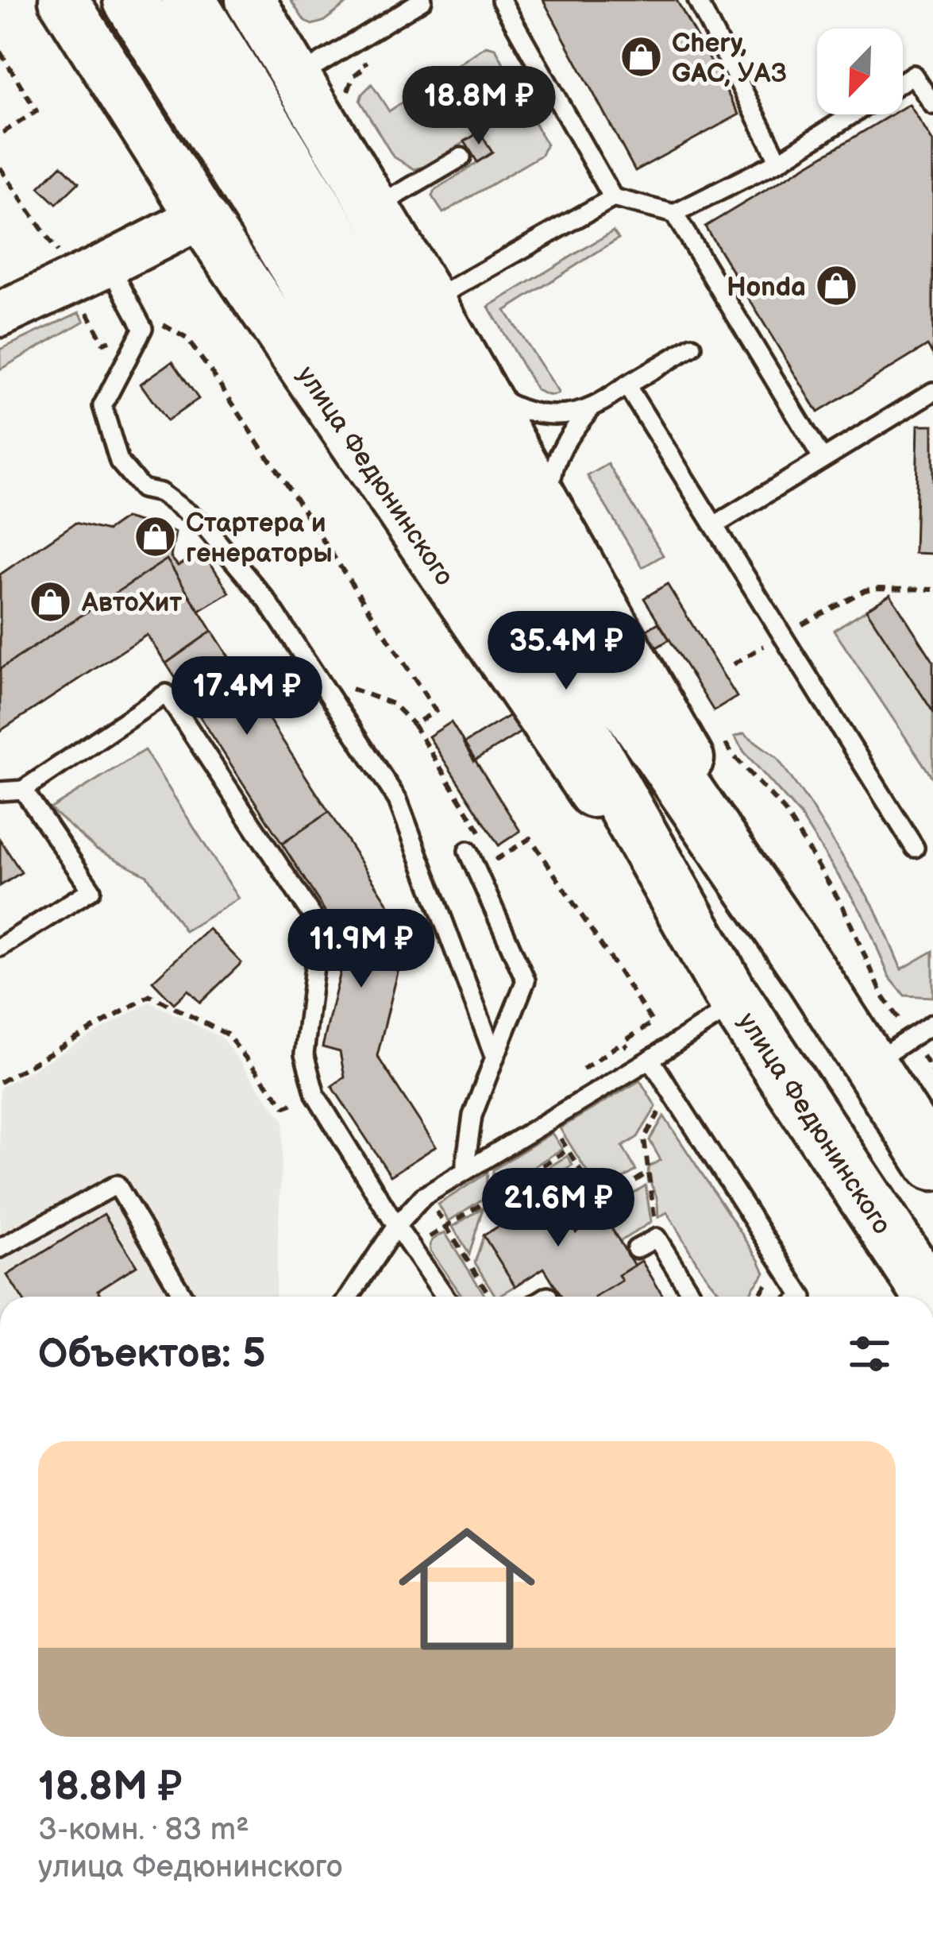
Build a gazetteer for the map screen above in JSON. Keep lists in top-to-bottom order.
{
  "streets": {
    "highway": ["улица Федюнинского"]
  },
  "places": {
    "shop": [
      "Chery, GAC, УАЗ",
      "Honda",
      "Стартера и генераторы",
      "АвтоХит"
    ]
  },
  "north": "bottom left",
  "page": {
    "price": [
      "18.8M ₽",
      "35.4M ₽",
      "17.4M ₽",
      "11.9M ₽",
      "21.6M ₽"
    ],
    "heading": "Объектов: 5",
    "list": [
      {
        "name": "18.8M ₽",
        "note": "3-комн. · 83 m² · улица Федюнинского"
      }
    ]
  }
}
